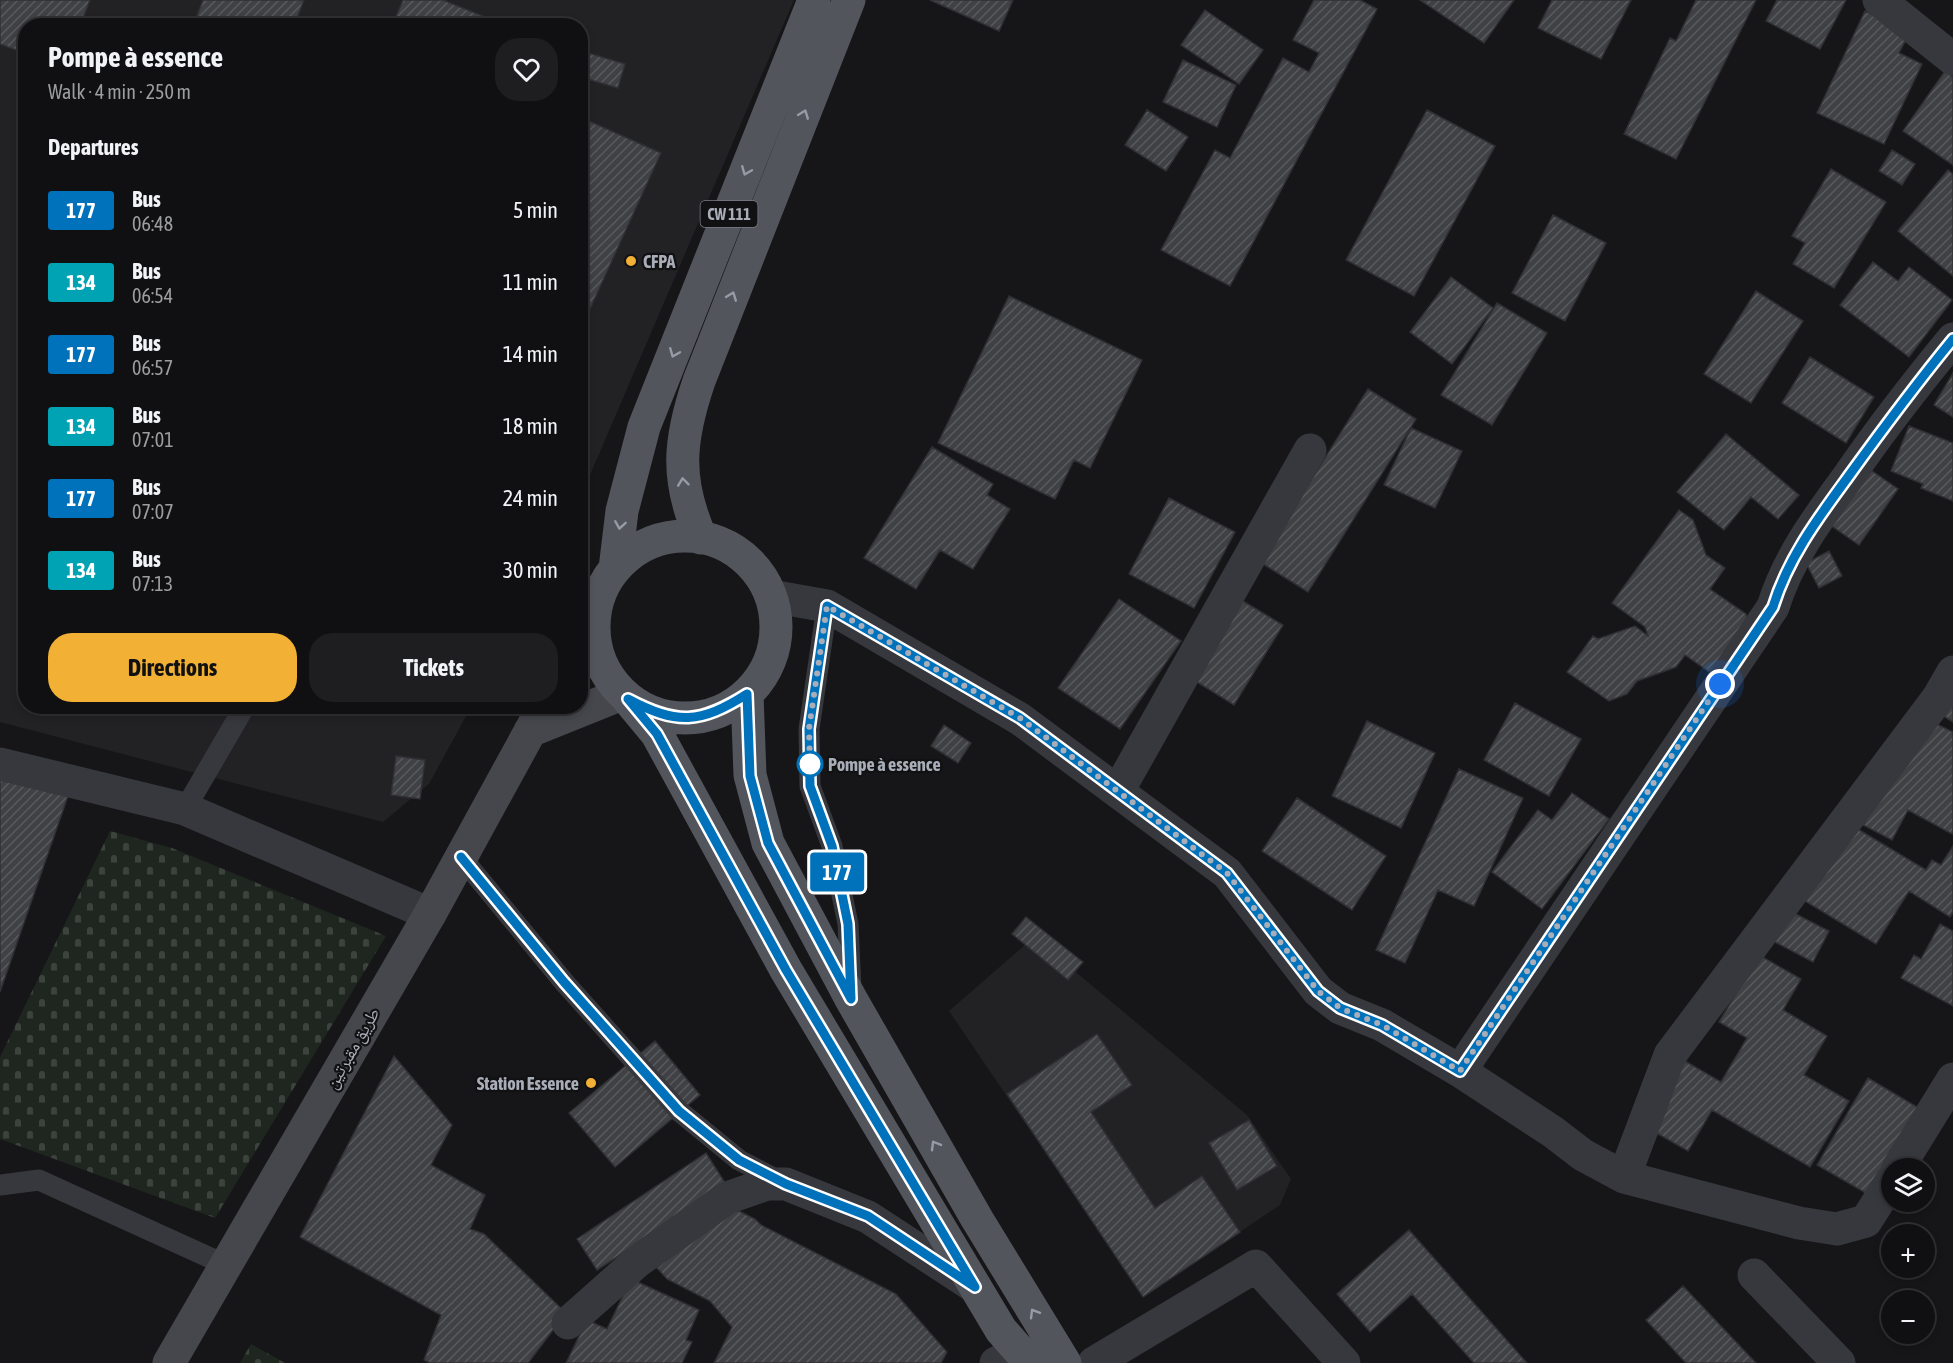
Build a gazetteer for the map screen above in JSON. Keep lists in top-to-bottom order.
{
  "streets": {
    "main road": ["CW 111"],
    "street": ["طريق مقبرتين"]
  },
  "places": ["CFPA", "Pompe à essence", "Station Essence"],
  "lines": ["bus line 177"],
  "page": {
    "on_map": "177",
    "heading": [
      ["Pompe à essence", "Walk · 4 min · 250 m"],
      "Departures"
    ],
    "list": [
      {
        "mark": "177",
        "name": "Bus",
        "note": "06:48",
        "value": "5 min"
      },
      {
        "mark": "134",
        "name": "Bus",
        "note": "06:54",
        "value": "11 min"
      },
      {
        "mark": "177",
        "name": "Bus",
        "note": "06:57",
        "value": "14 min"
      },
      {
        "mark": "134",
        "name": "Bus",
        "note": "07:01",
        "value": "18 min"
      },
      {
        "mark": "177",
        "name": "Bus",
        "note": "07:07",
        "value": "24 min"
      },
      {
        "mark": "134",
        "name": "Bus",
        "note": "07:13",
        "value": "30 min"
      }
    ],
    "buttons": ["Directions", "Tickets"],
    "map_buttons": ["+", "−"]
  }
}
